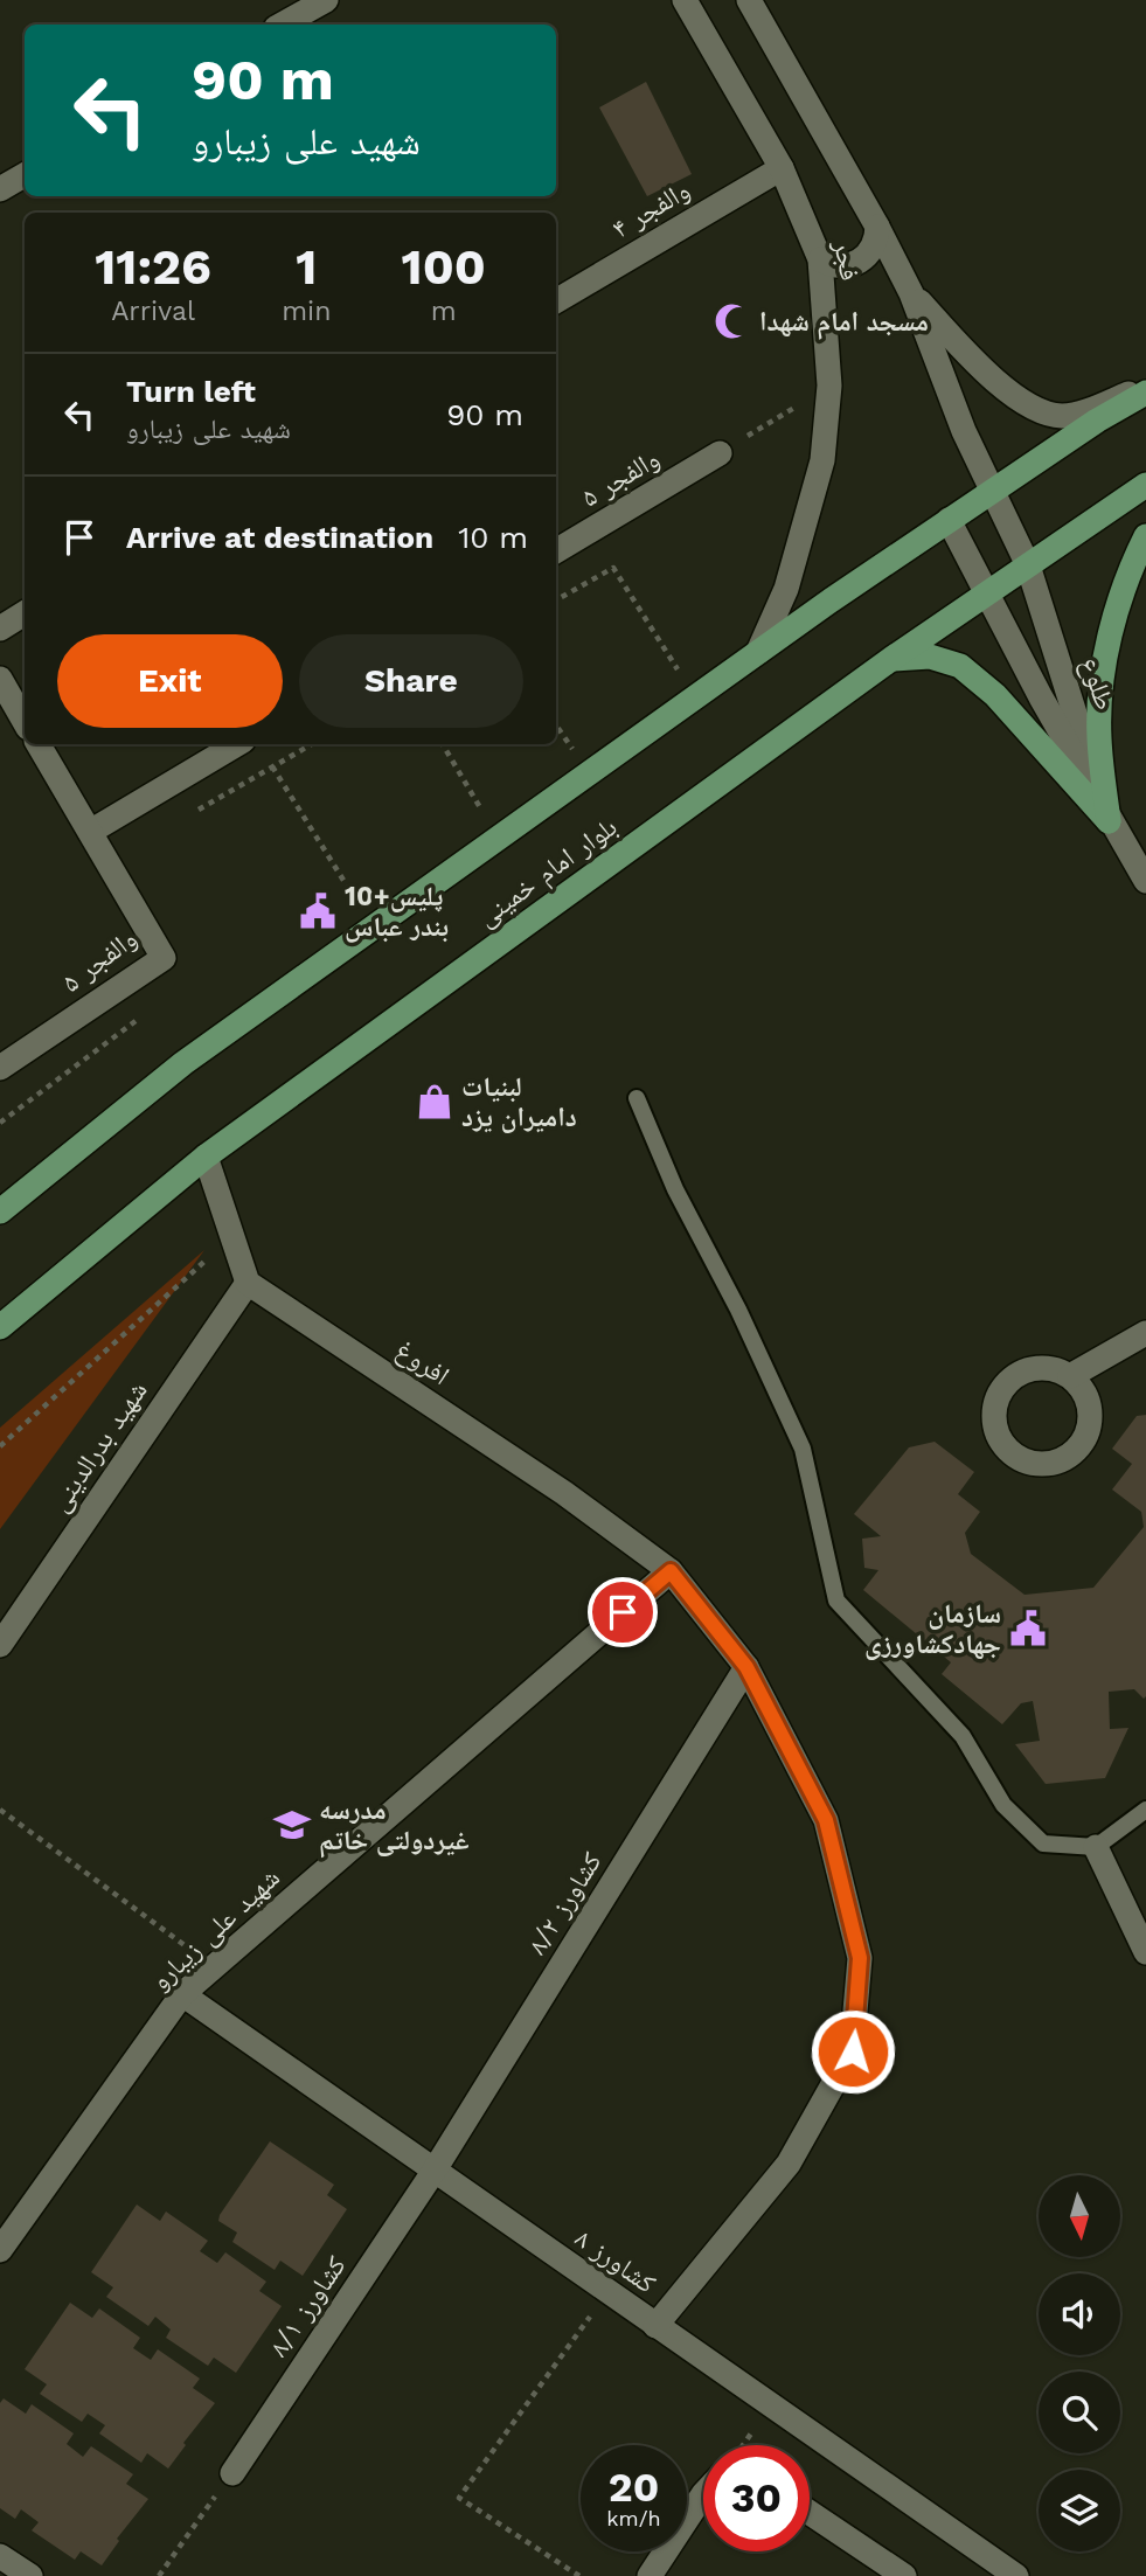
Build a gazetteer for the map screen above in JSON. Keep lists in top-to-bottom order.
{
  "streets": {
    "main road": ["بلوار امام خمینی"],
    "street": [
      "والفجر ۴",
      "فجر",
      "والفجر ۵",
      "طلوع",
      "افروغ",
      "شهید بدرالدینی",
      "کشاورز ۸/۲",
      "شهید علی زیبارو",
      "کشاورز ۸",
      "کشاورز ۸/۱"
    ]
  },
  "crossings": [
    ["والفجر ۴", "فجر"],
    ["فجر", "طلوع"],
    ["فجر", "بلوار امام خمینی"],
    ["طلوع", "بلوار امام خمینی"],
    ["افروغ", "شهید بدرالدینی"],
    ["افروغ", "کشاورز ۸/۲"],
    ["افروغ", "شهید علی زیبارو"],
    ["افروغ", "کشاورز ۸"],
    ["کشاورز ۸/۲", "کشاورز ۸"],
    ["کشاورز ۸/۲", "کشاورز ۸/۱"],
    ["شهید علی زیبارو", "کشاورز ۸"],
    ["کشاورز ۸", "کشاورز ۸/۱"]
  ],
  "places": {
    "mosque": ["مسجد امام شهدا"],
    "public building": ["پليس+10 بندر عباس", "سازمان جهادکشاورزی"],
    "shop": ["لبنیات دامیران یزد"],
    "school or university": ["مدرسه غیردولتی خاتم"]
  },
  "north": "bottom",
  "page": {
    "turn": ["90 m", "شهید علی زیبارو"],
    "eta": [
      "11:26",
      "Arrival",
      "1",
      "min",
      "100",
      "m"
    ],
    "list": [
      {
        "name": "Turn left",
        "note": "شهید علی زیبارو",
        "value": "90 m"
      },
      {
        "name": "Arrive at destination",
        "value": "10 m"
      }
    ],
    "buttons": ["Exit", "Share"],
    "speed": "20 km/h",
    "limit": "30"
  }
}
